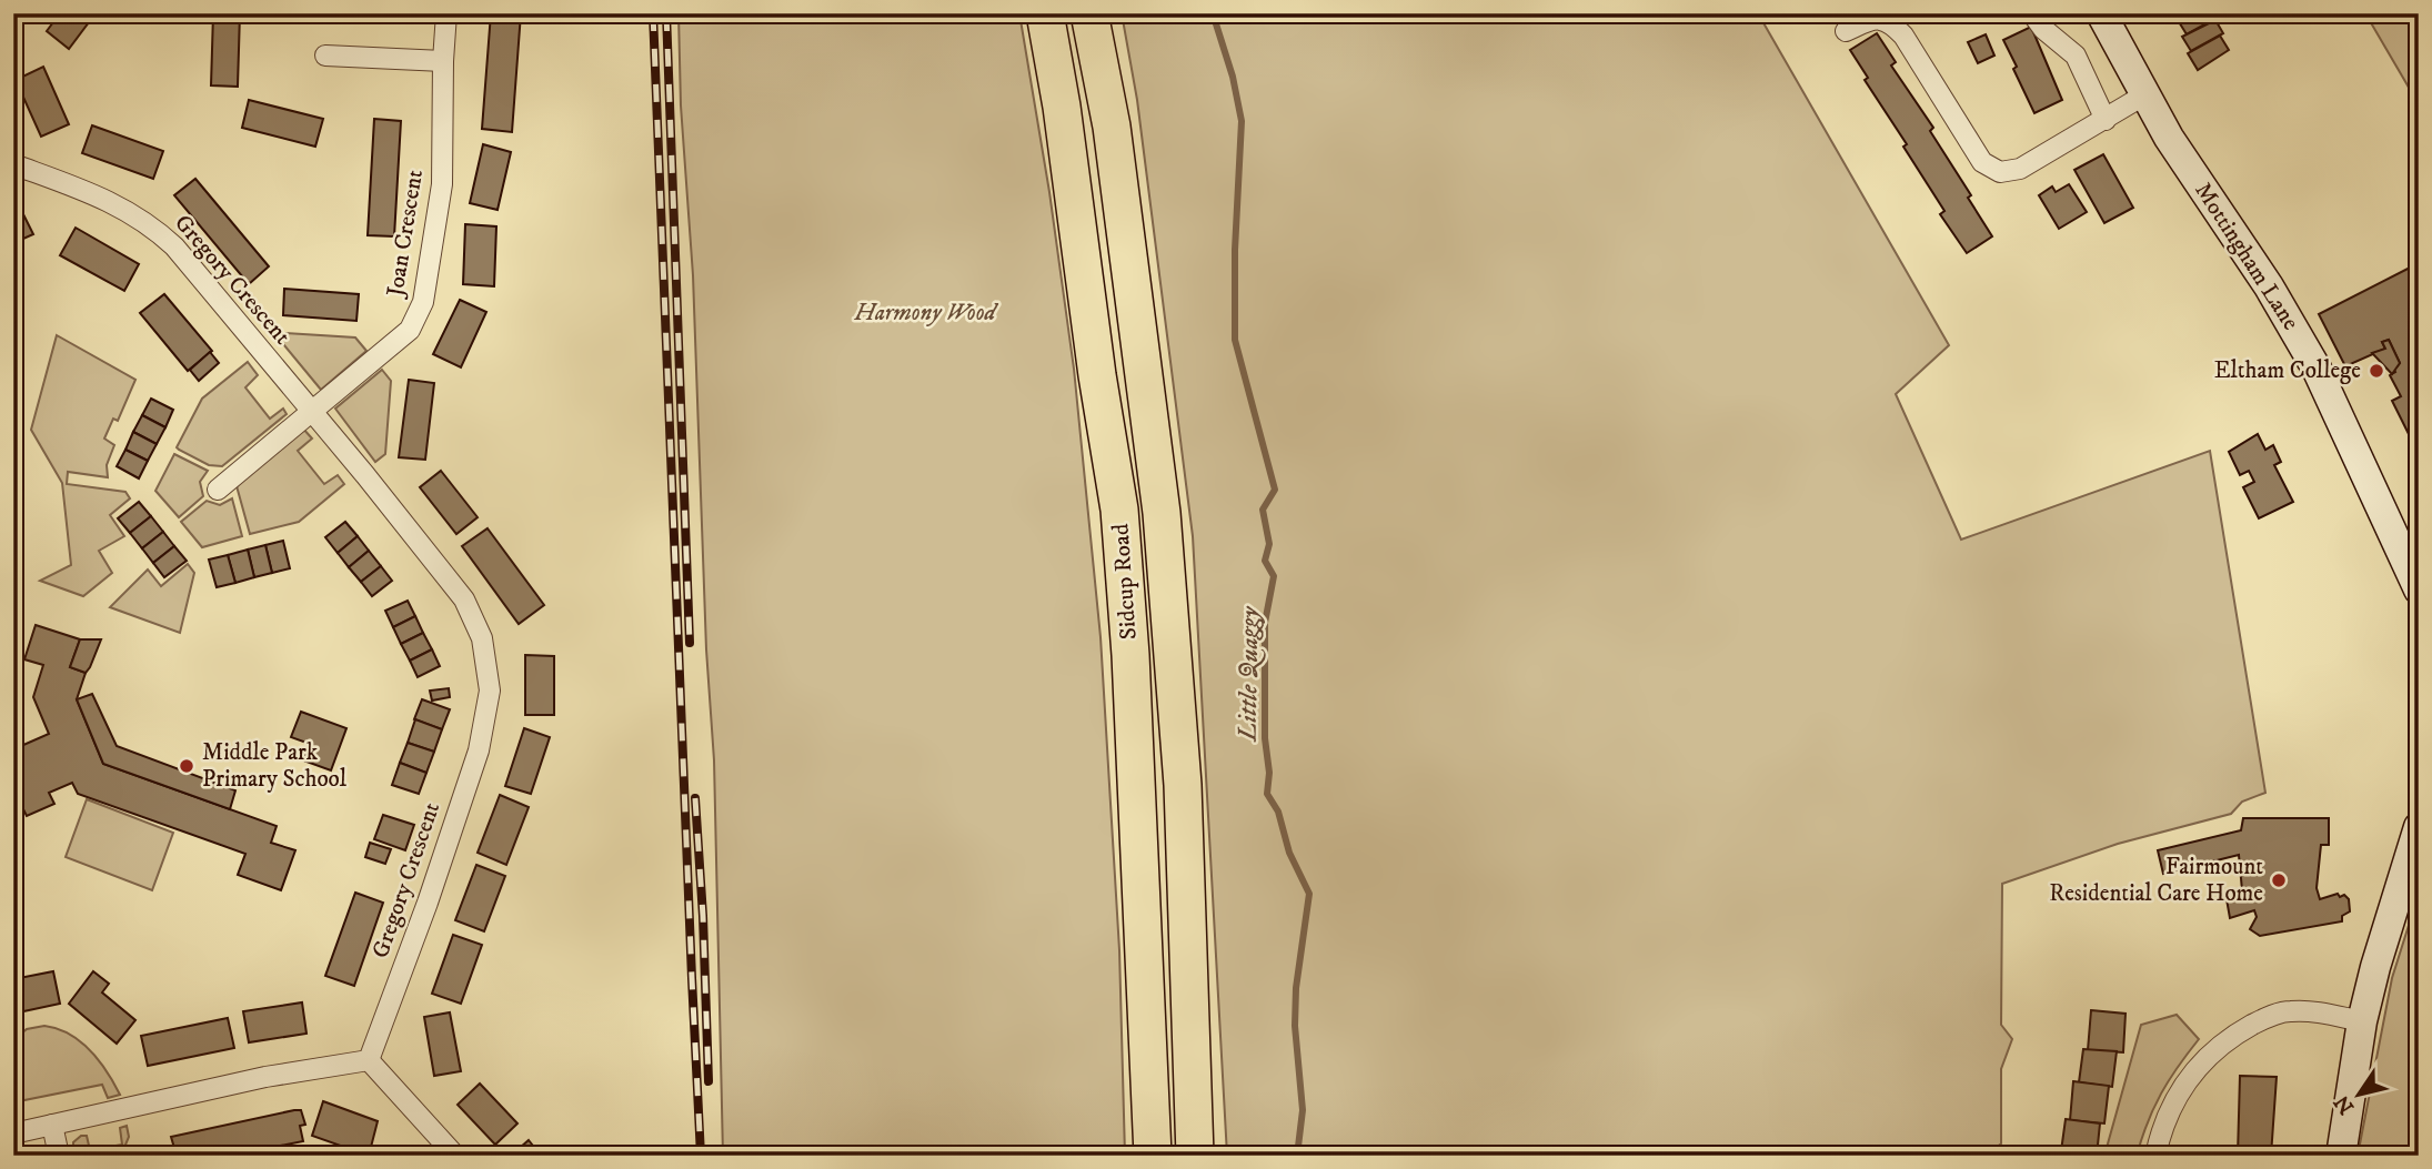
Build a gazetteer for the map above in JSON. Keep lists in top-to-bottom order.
{
  "streets": {
    "highway": ["Sidcup Road"],
    "street": ["Joan Crescent", "Mottingham Lane", "Gregory Crescent"]
  },
  "crossings": [
    ["Joan Crescent", "Gregory Crescent"]
  ],
  "water": ["Little Quaggy"],
  "parks": ["Harmony Wood"],
  "places": ["Eltham College", "Middle Park Primary School", "Fairmount Residential Care Home"],
  "north": "bottom left"
}
